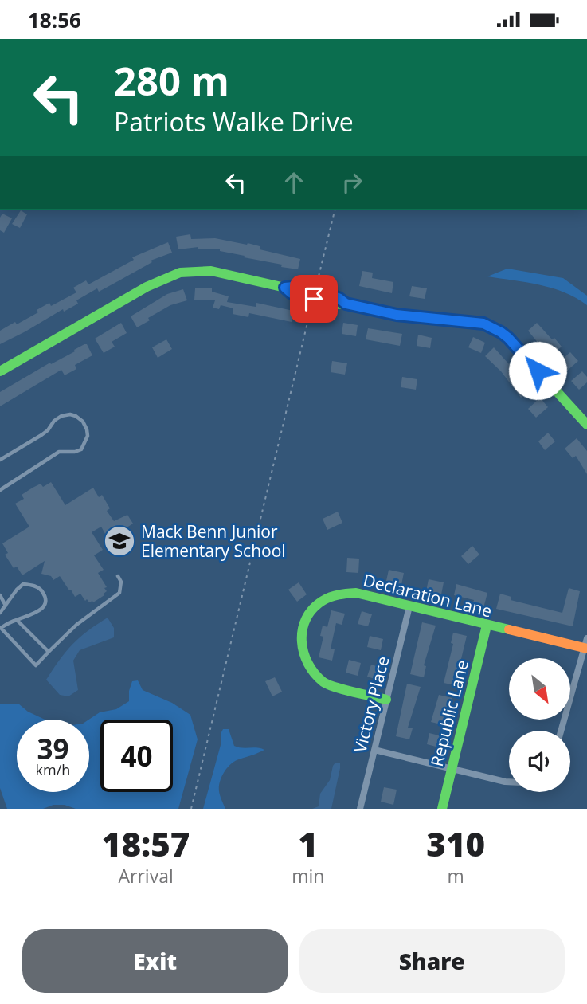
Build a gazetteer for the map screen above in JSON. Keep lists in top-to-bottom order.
{
  "streets": {
    "street": ["Declaration Lane", "Victory Place", "Republic Lane"]
  },
  "crossings": [
    ["Declaration Lane", "Victory Place"],
    ["Declaration Lane", "Republic Lane"]
  ],
  "places": {
    "school or university": ["Mack Benn Junior Elementary School"]
  },
  "north": "bottom right",
  "page": {
    "status": "18:56",
    "turn": ["280 m", "Patriots Walke Drive"],
    "speed": "39 km/h",
    "limit": "40",
    "eta": [
      "18:57",
      "Arrival",
      "1",
      "min",
      "310",
      "m"
    ],
    "buttons": ["Exit", "Share"]
  }
}
